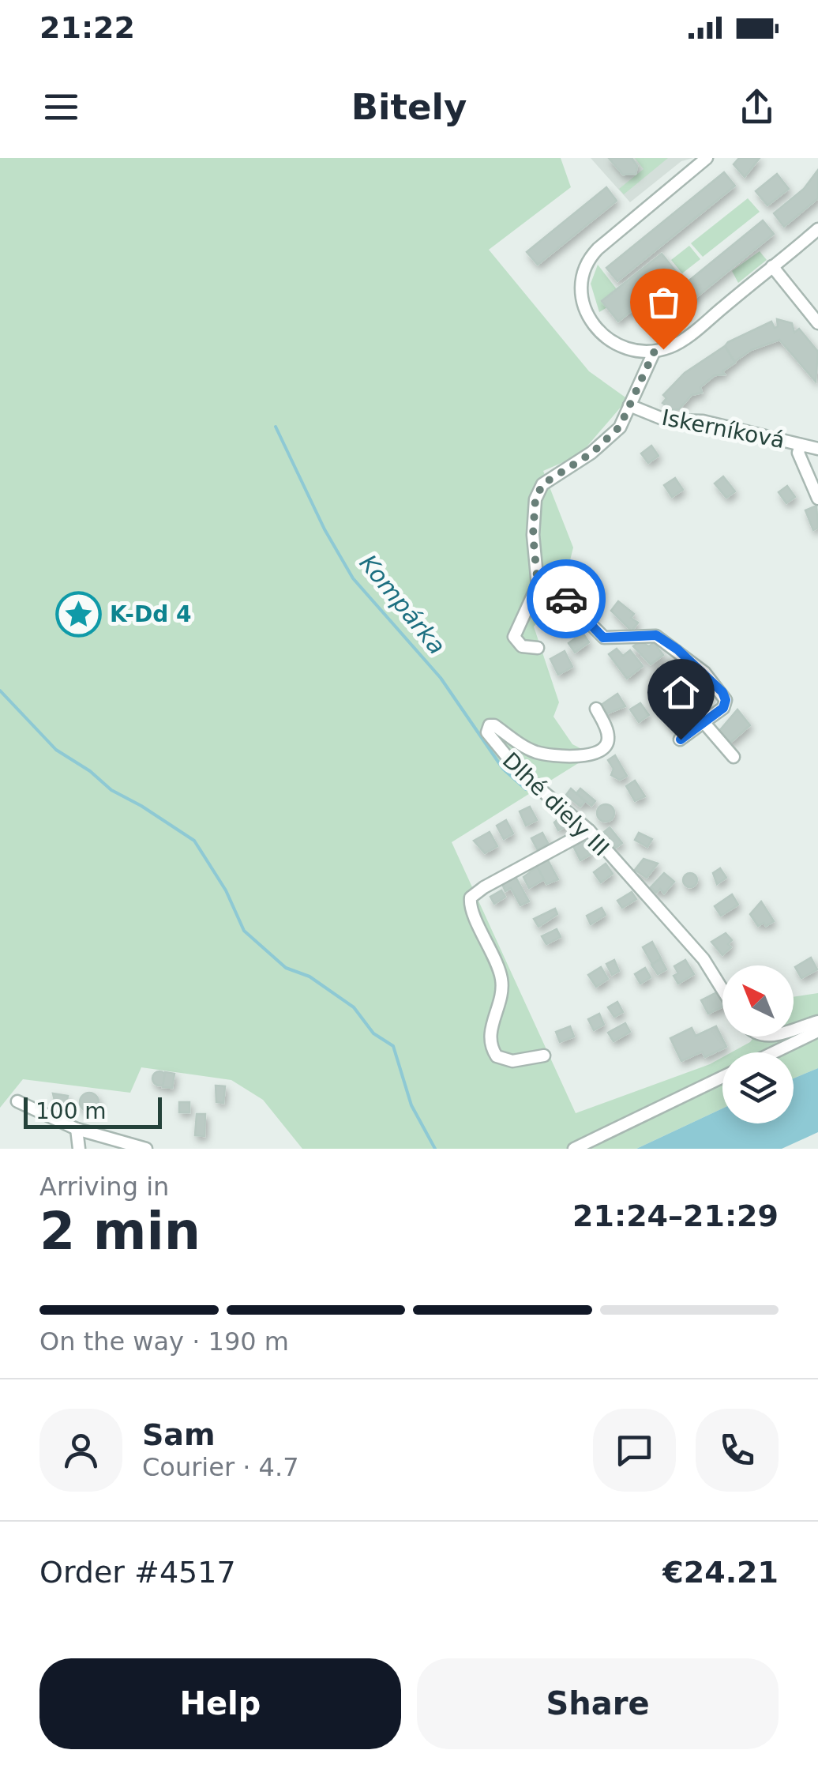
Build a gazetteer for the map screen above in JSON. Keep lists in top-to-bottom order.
{
  "streets": {
    "street": ["Iskerníková", "Dlhé diely III"]
  },
  "water": ["Kompárka"],
  "places": {
    "place": ["K-Dd 4"]
  },
  "scale_bar": "100 m",
  "north": "top left",
  "page": {
    "status": "21:22",
    "header": "Bitely",
    "scale": "100 m",
    "heading": ["2 min", "Arriving in", "21:24–21:29"],
    "panel": [
      "Sam",
      "Courier · 4.7",
      "Order #4517",
      "€24.21"
    ],
    "bar": "On the way · 190 m",
    "buttons": ["Help", "Share"]
  }
}
